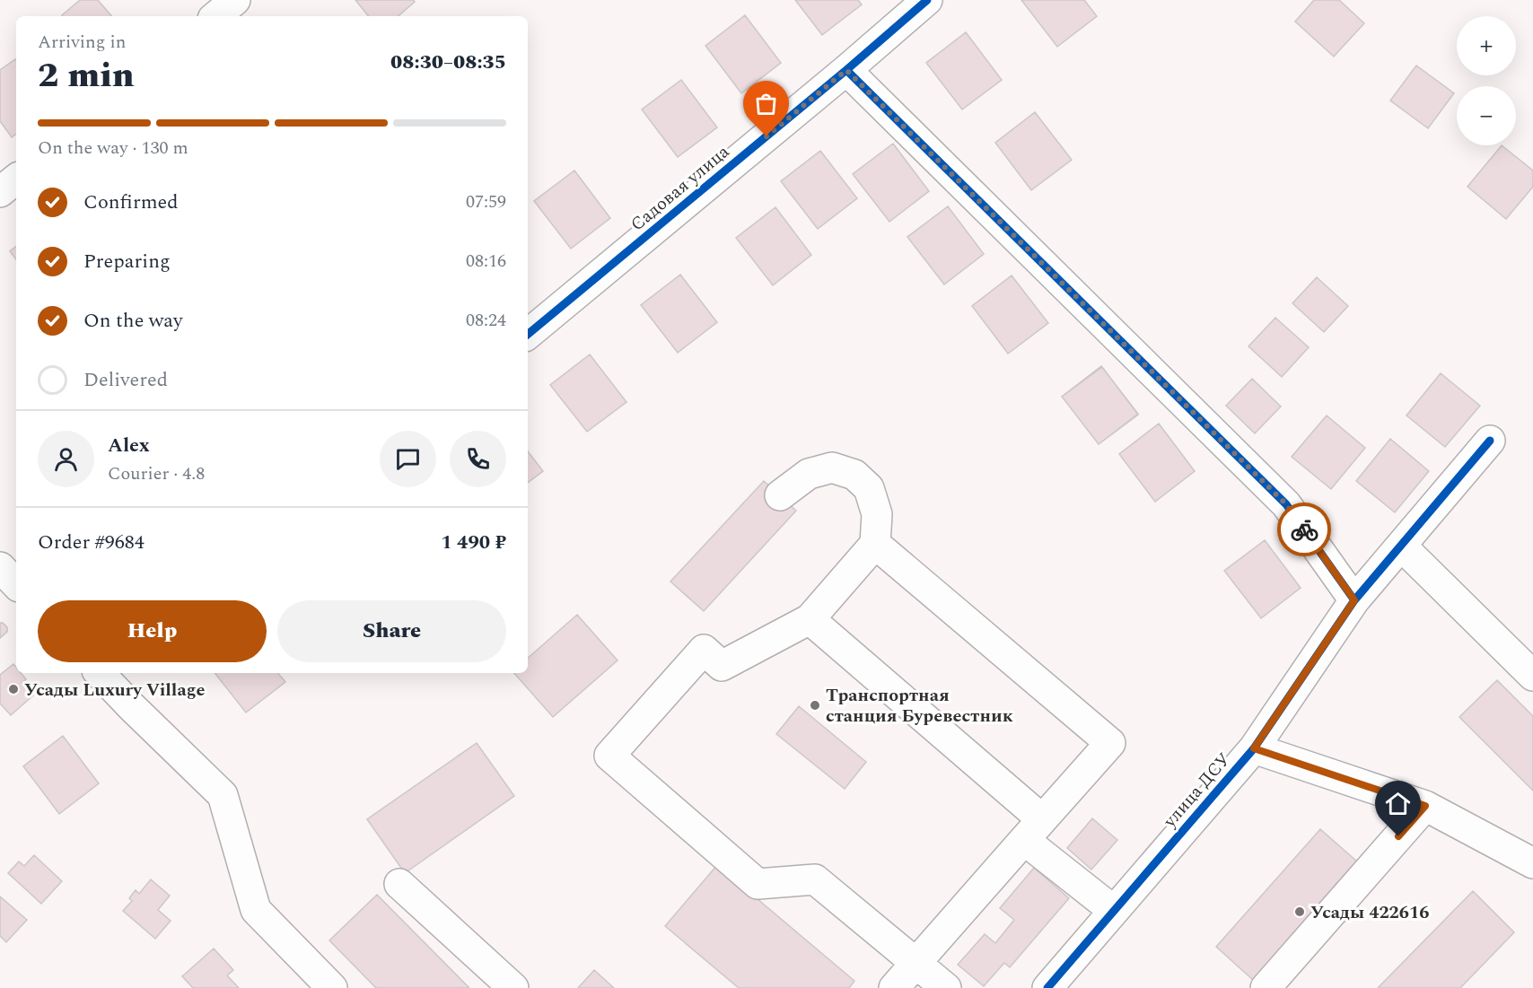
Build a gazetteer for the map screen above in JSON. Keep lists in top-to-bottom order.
{
  "streets": {
    "street": ["Садовая улица", "улица ДСУ"]
  },
  "places": ["Усады Luxury Village", "Транспортная станция Буревестник", "Усады 422616"],
  "page": {
    "map_buttons": ["+", "−"],
    "heading": ["2 min", "Arriving in", "08:30–08:35"],
    "panel": [
      "Alex",
      "Courier · 4.8",
      "Order #9684",
      "1 490 ₽"
    ],
    "bar": "On the way · 130 m",
    "list": [
      ["Confirmed", "07:59"],
      ["Preparing", "08:16"],
      ["On the way", "08:24"],
      "Delivered"
    ],
    "buttons": ["Help", "Share"]
  }
}
